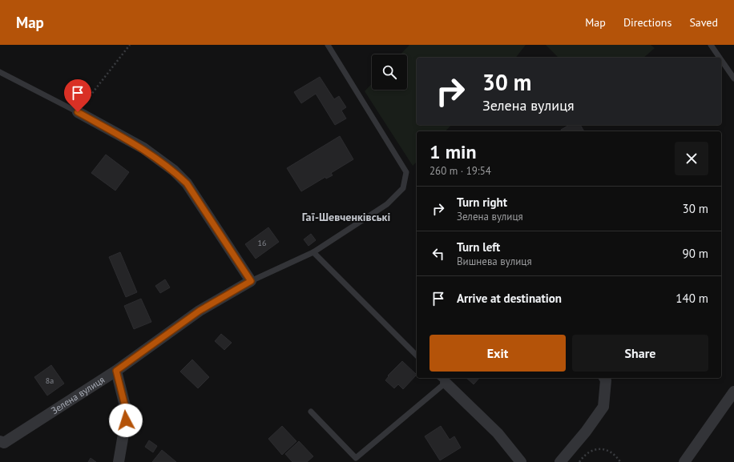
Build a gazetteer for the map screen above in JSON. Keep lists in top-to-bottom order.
{
  "streets": {
    "street": ["Зелена вулиця"]
  },
  "districts": ["Гаї-Шевченківські"],
  "house_numbers": ["16", "8а"],
  "page": {
    "header": "Map",
    "nav": ["Map", "Directions", "Saved"],
    "turn": ["30 m", "Зелена вулиця"],
    "heading": ["1 min", "260 m · 19:54"],
    "list": [
      {
        "name": "Turn right",
        "note": "Зелена вулиця",
        "value": "30 m"
      },
      {
        "name": "Turn left",
        "note": "Вишнева вулиця",
        "value": "90 m"
      },
      {
        "name": "Arrive at destination",
        "value": "140 m"
      }
    ],
    "buttons": ["Exit", "Share"]
  }
}
